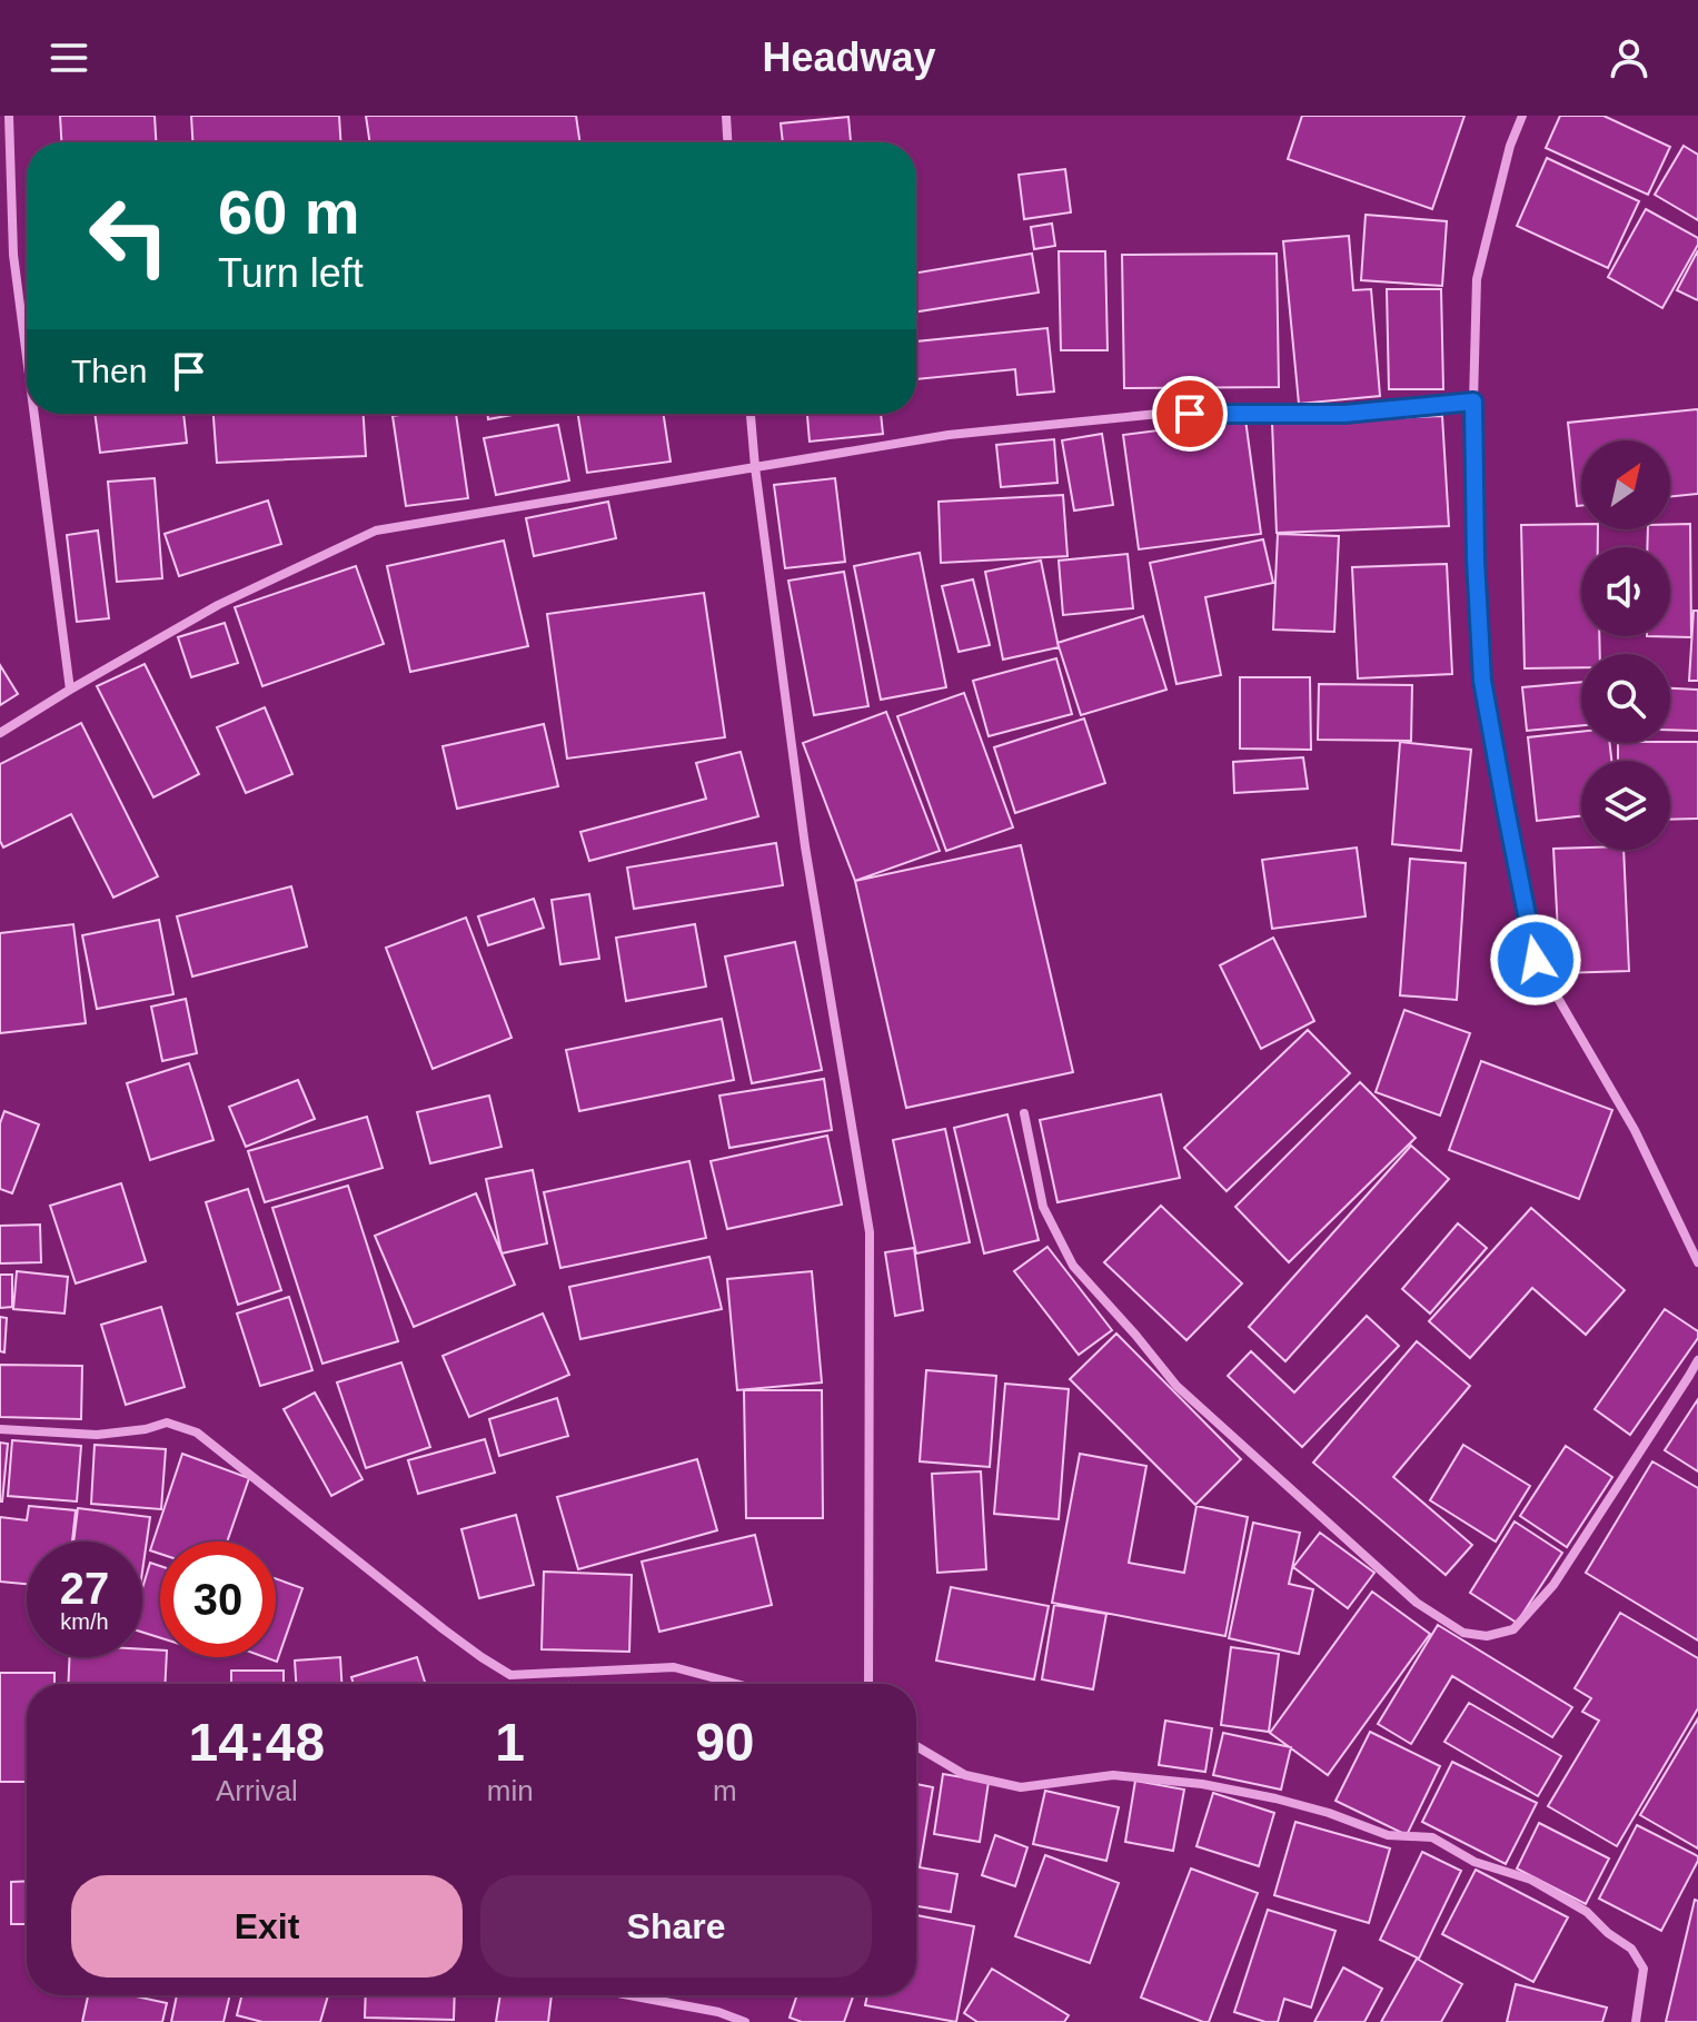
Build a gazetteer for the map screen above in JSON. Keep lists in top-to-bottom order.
{
  "north": "top right",
  "page": {
    "header": "Headway",
    "turn": ["60 m", "Turn left"],
    "then": "Then",
    "speed": "27 km/h",
    "limit": "30",
    "eta": [
      "14:48",
      "Arrival",
      "1",
      "min",
      "90",
      "m"
    ],
    "buttons": ["Exit", "Share"]
  }
}
